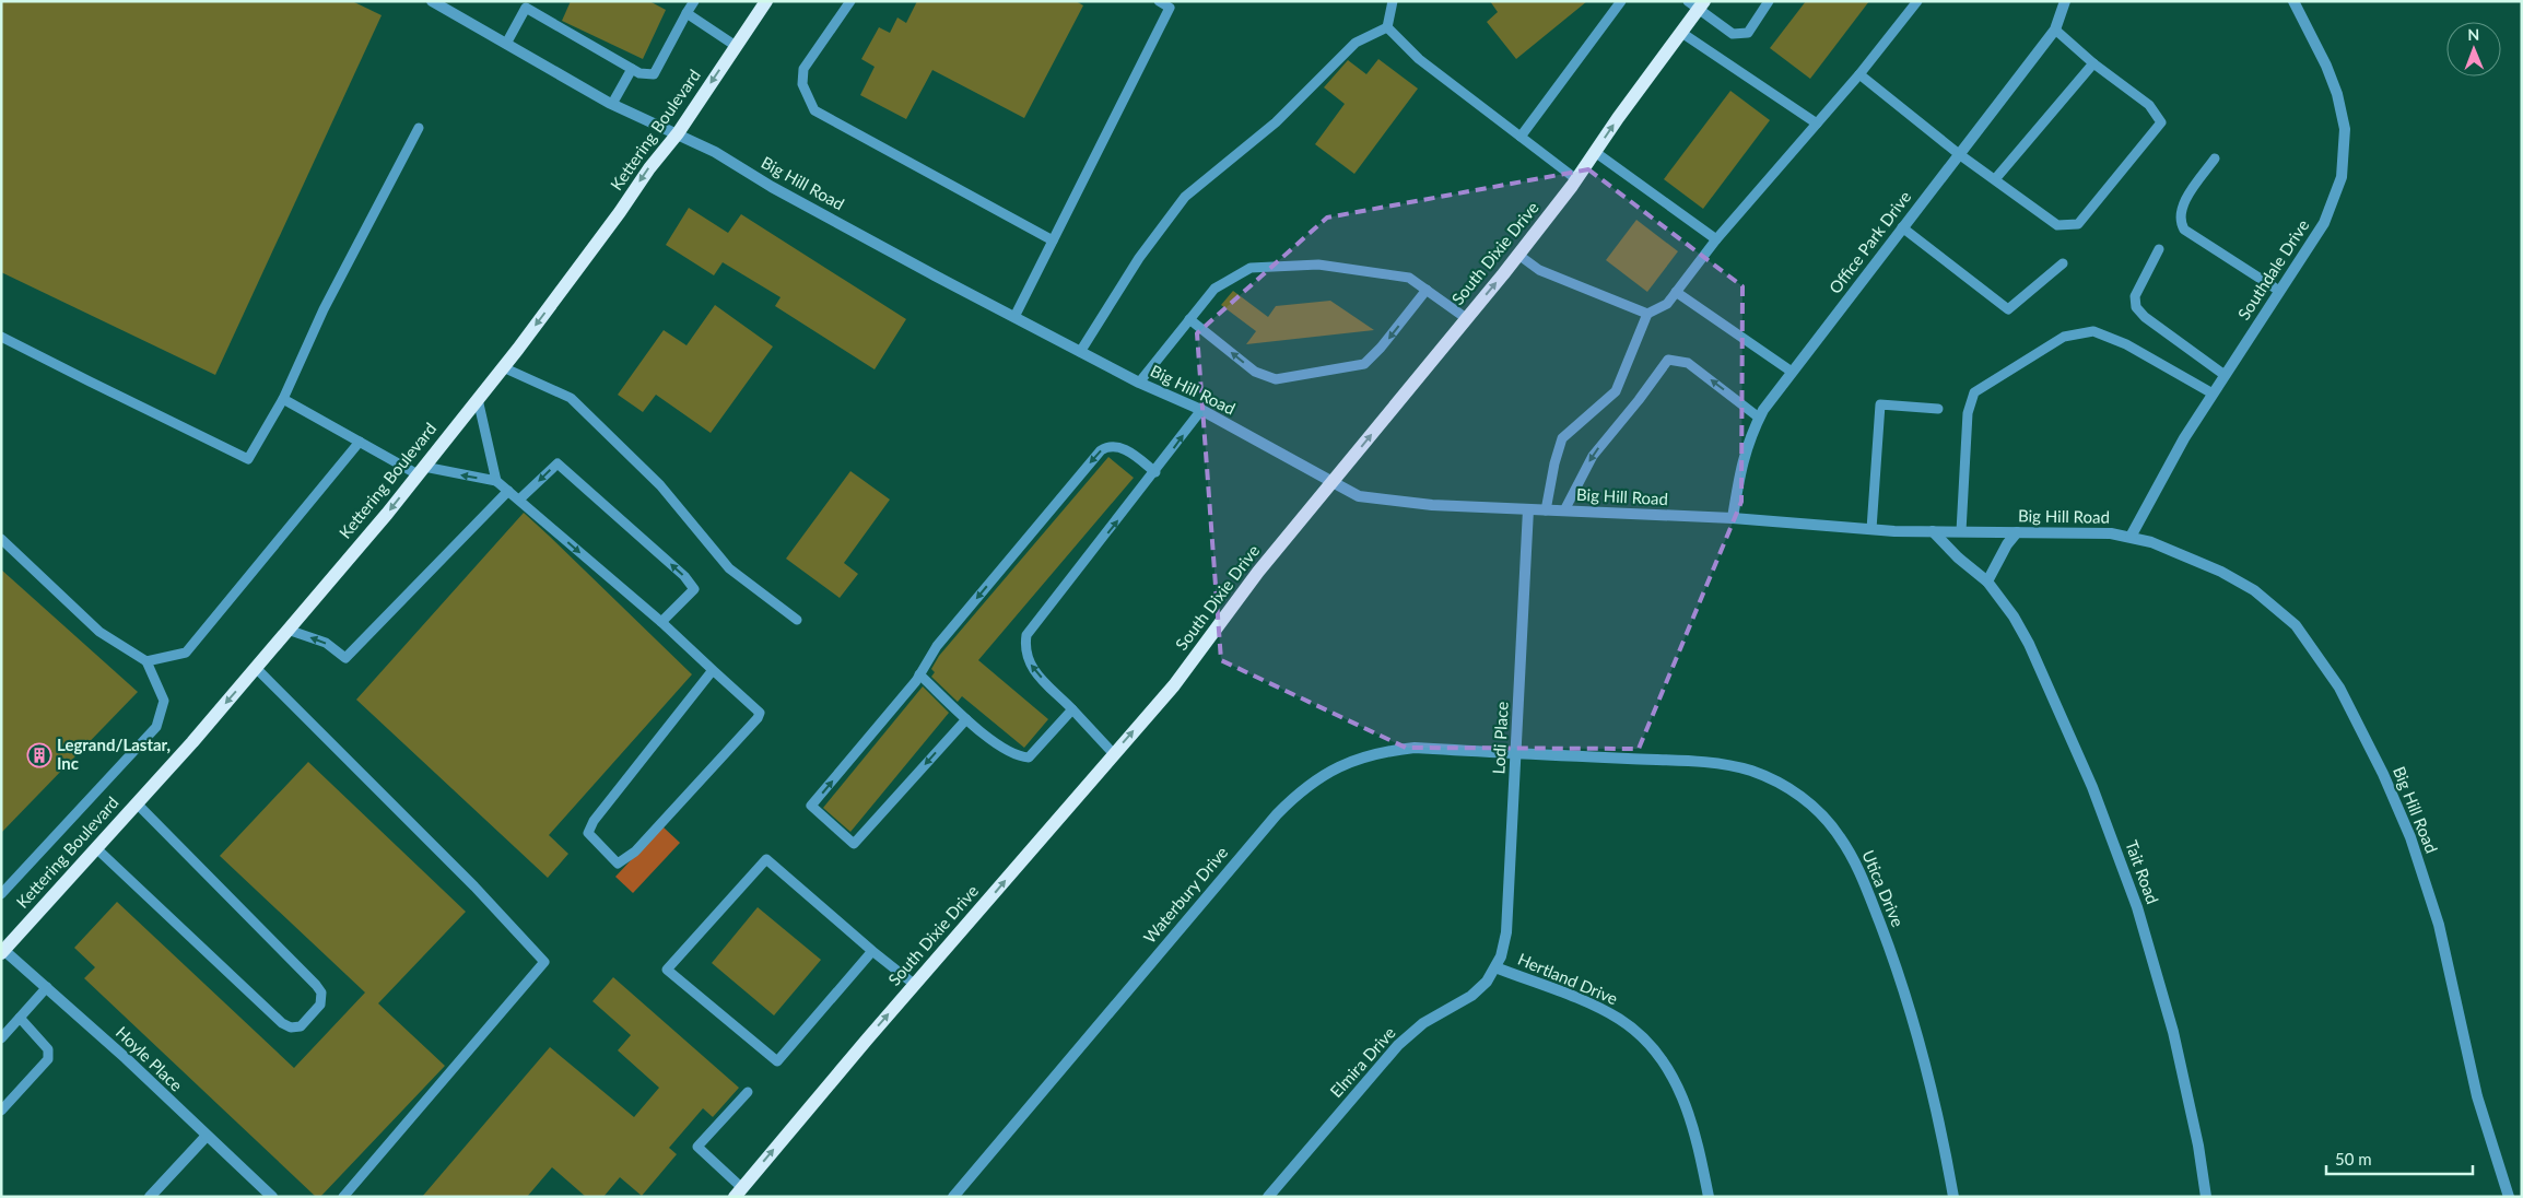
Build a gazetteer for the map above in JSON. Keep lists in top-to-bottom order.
{
  "streets": {
    "main road": ["Kettering Boulevard", "South Dixie Drive"],
    "street": [
      "Big Hill Road",
      "Office Park Drive",
      "Southdale Drive",
      "Lodi Place",
      "Tait Road",
      "Utica Drive",
      "Waterbury Drive",
      "Hertland Drive",
      "Hoyle Place",
      "Elmira Drive"
    ]
  },
  "crossings": [
    ["Kettering Boulevard", "Big Hill Road"],
    ["Kettering Boulevard", "Hoyle Place"],
    ["Big Hill Road", "Office Park Drive"],
    ["Big Hill Road", "South Dixie Drive"],
    ["Big Hill Road", "Southdale Drive"],
    ["Big Hill Road", "Lodi Place"],
    ["Big Hill Road", "Tait Road"],
    ["Lodi Place", "Utica Drive"],
    ["Lodi Place", "Waterbury Drive"],
    ["Lodi Place", "Hertland Drive"],
    ["Lodi Place", "Elmira Drive"],
    ["Utica Drive", "Waterbury Drive"],
    ["Hertland Drive", "Elmira Drive"]
  ],
  "one_way": ["Kettering Boulevard", "South Dixie Drive"],
  "places": {
    "building": ["Legrand/Lastar, Inc"]
  },
  "scale_bar": "50 m",
  "north": "top"
}
